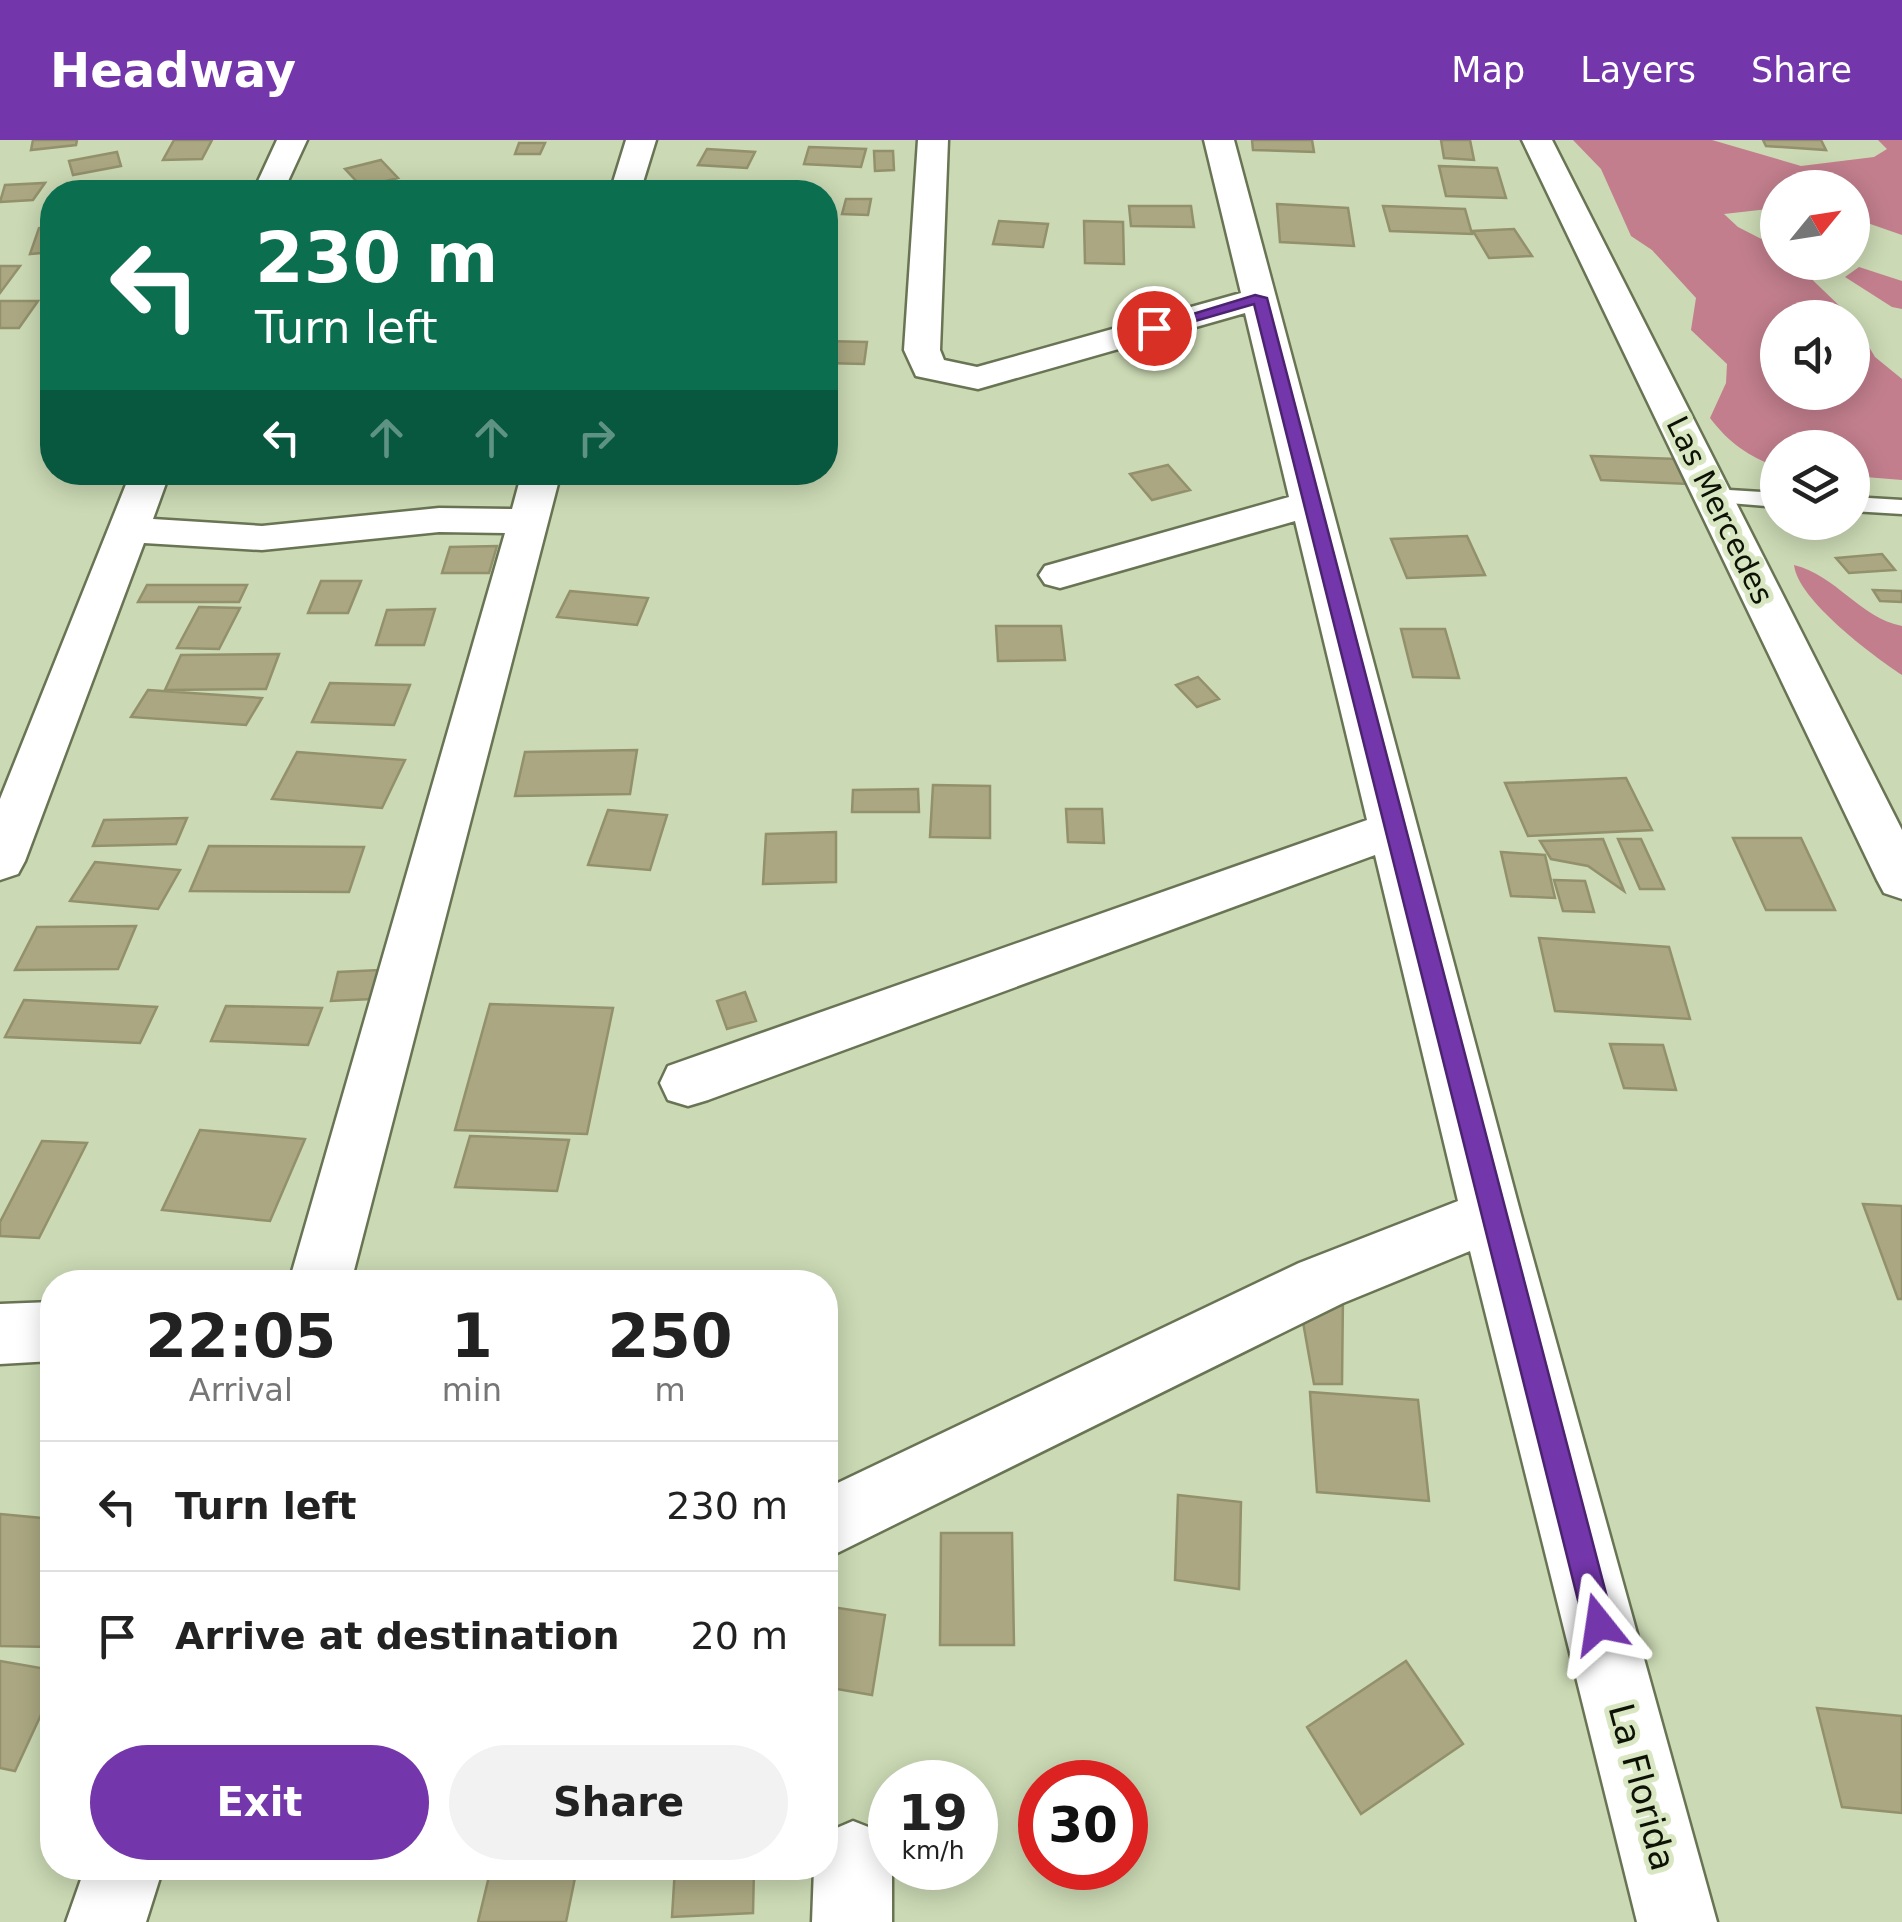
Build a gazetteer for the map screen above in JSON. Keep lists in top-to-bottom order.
{
  "streets": {
    "street": ["Las Mercedes", "La Florida"]
  },
  "north": "top right",
  "page": {
    "header": "Headway",
    "nav": ["Map", "Layers", "Share"],
    "turn": ["230 m", "Turn left"],
    "eta": [
      "22:05",
      "Arrival",
      "1",
      "min",
      "250",
      "m"
    ],
    "list": [
      {
        "name": "Turn left",
        "value": "230 m"
      },
      {
        "name": "Arrive at destination",
        "value": "20 m"
      }
    ],
    "buttons": ["Exit", "Share"],
    "speed": "19 km/h",
    "limit": "30"
  }
}
